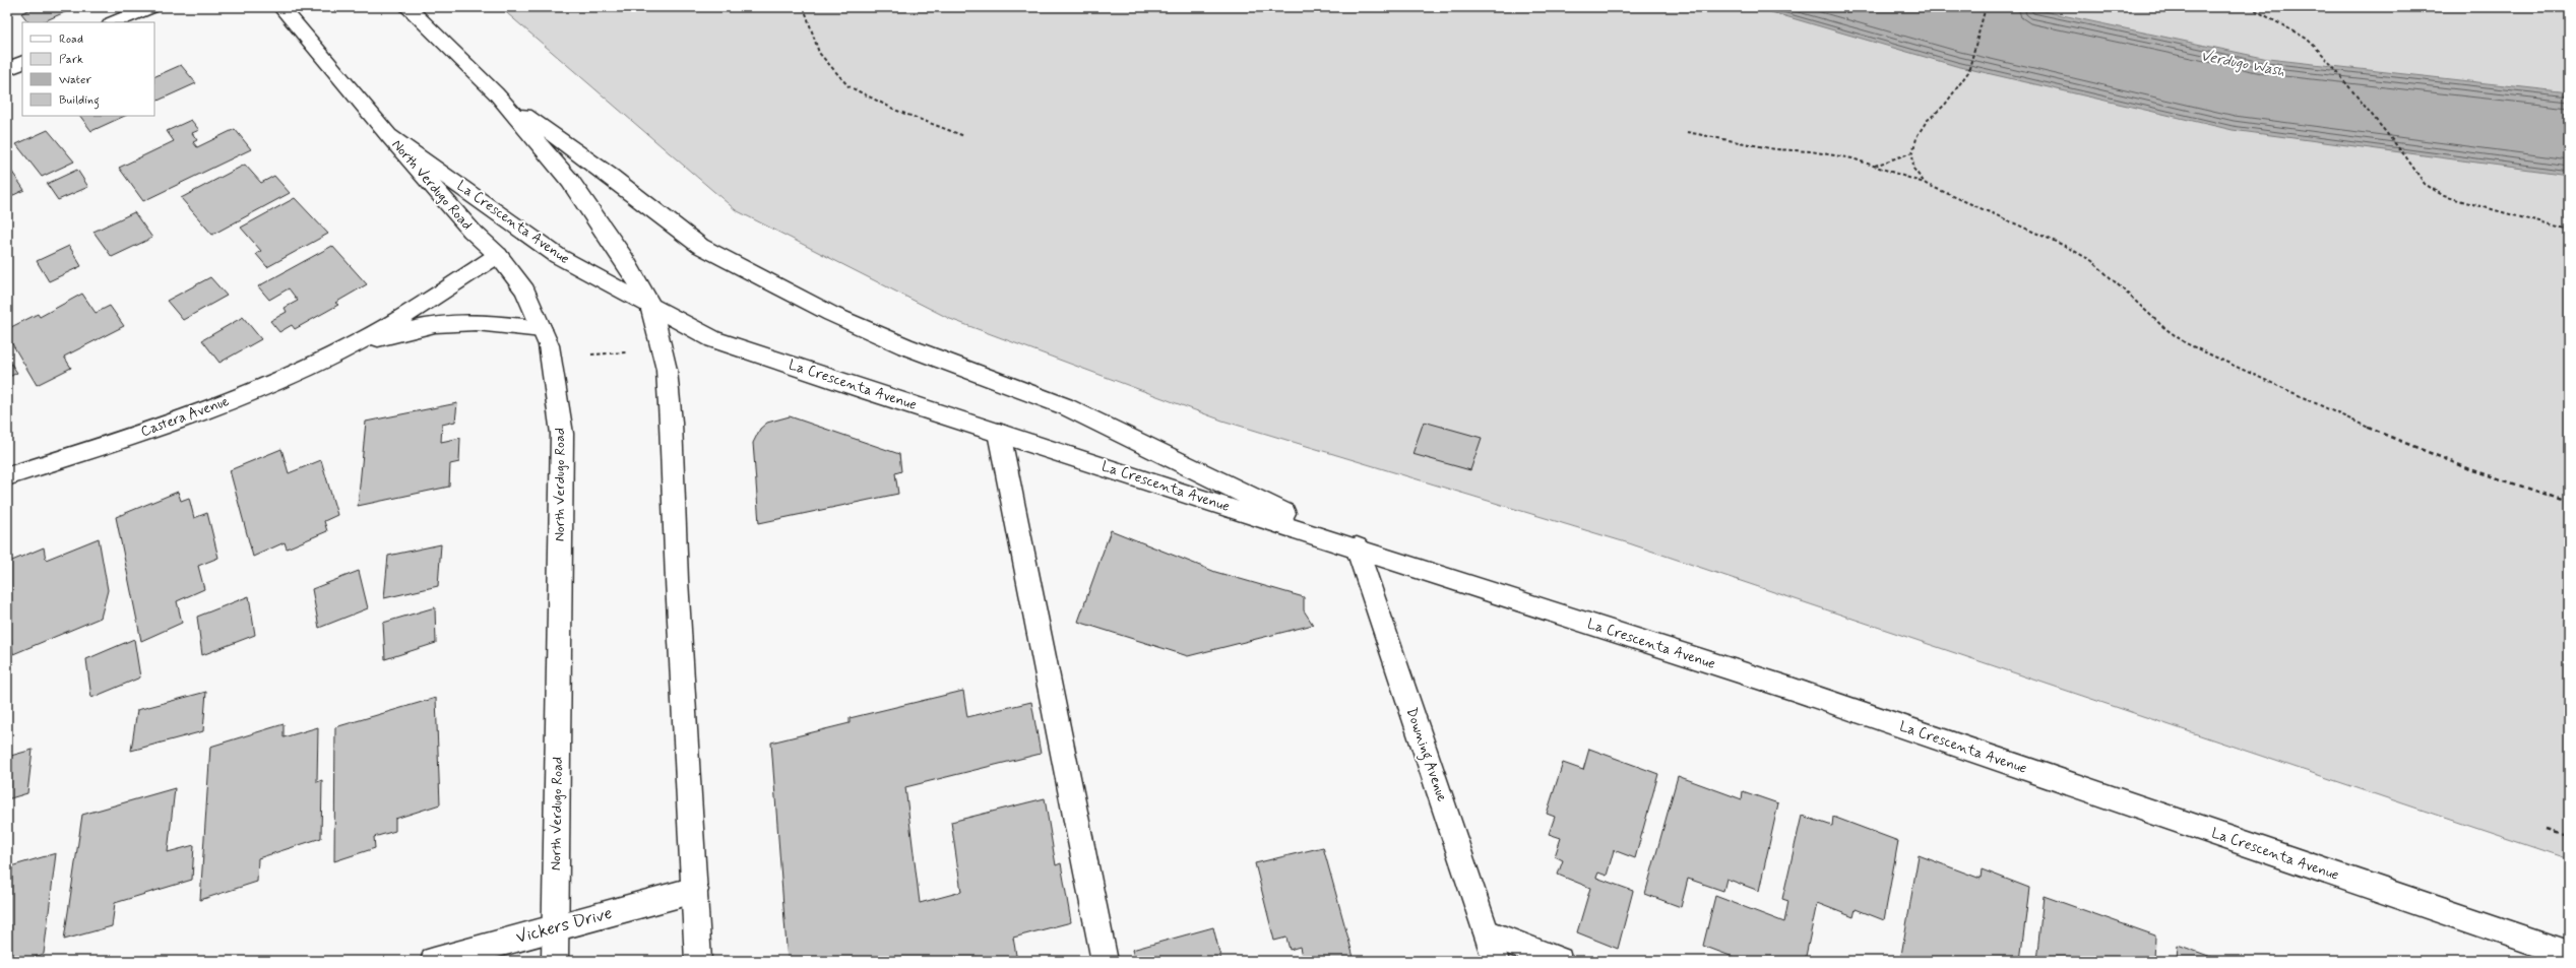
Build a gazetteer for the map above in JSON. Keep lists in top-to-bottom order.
{
  "streets": {
    "main road": [
      "North Verdugo Road",
      "La Crescenta Avenue",
      "Castera Avenue",
      "Downing Avenue",
      "Vickers Drive"
    ]
  },
  "crossings": [
    ["North Verdugo Road", "La Crescenta Avenue"],
    ["North Verdugo Road", "Castera Avenue"],
    ["North Verdugo Road", "Vickers Drive"],
    ["La Crescenta Avenue", "Downing Avenue"]
  ],
  "water": ["Verdugo Wash"],
  "legend": [
    "Road",
    "Park",
    "Water",
    "Building"
  ]
}
